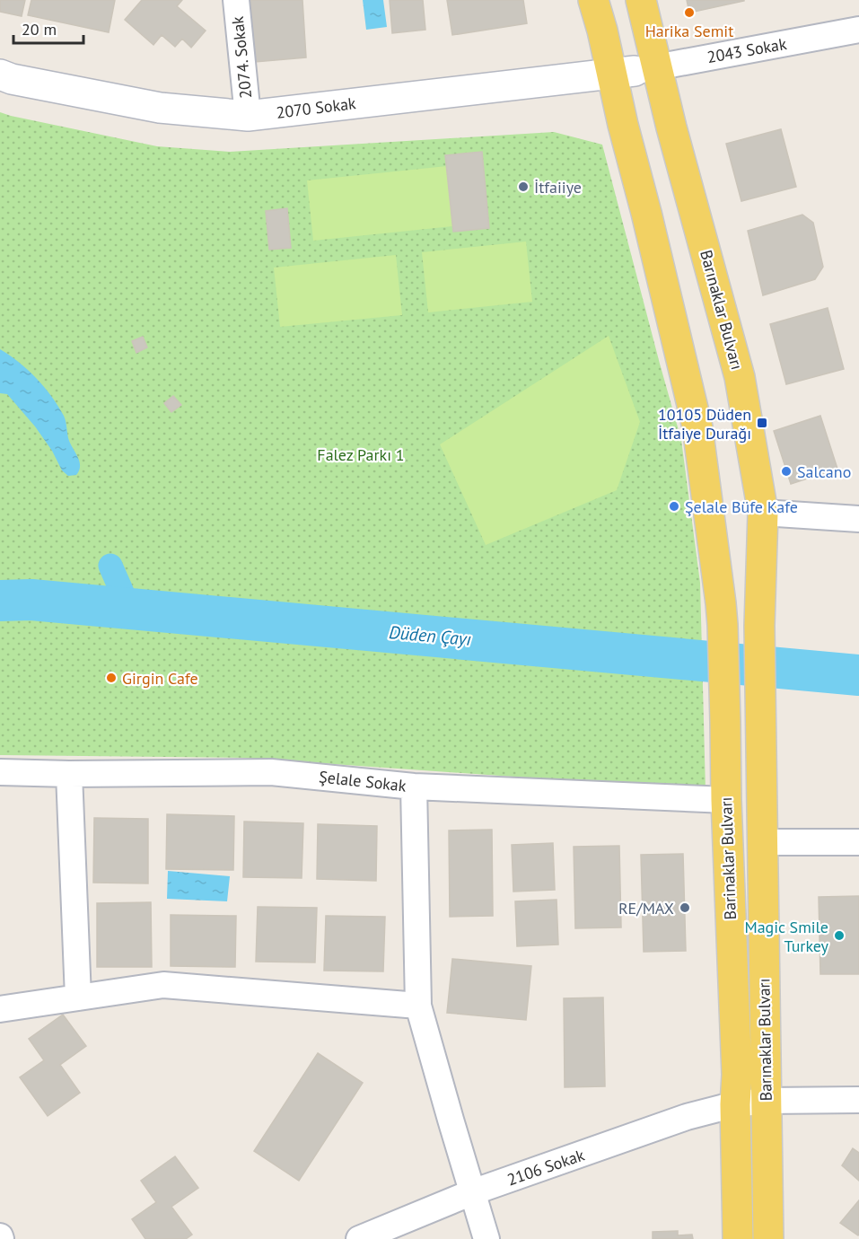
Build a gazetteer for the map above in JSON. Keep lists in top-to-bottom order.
{
  "streets": {
    "main road": ["Barınaklar Bulvarı", "Barinaklar Bulvarı"],
    "street": [
      "2043 Sokak",
      "2074. Sokak",
      "2070 Sokak",
      "Şelale Sokak",
      "2106 Sokak"
    ]
  },
  "crossings": [
    ["2043 Sokak", "2070 Sokak"],
    ["2043 Sokak", "Barınaklar Bulvarı"],
    ["2074. Sokak", "2070 Sokak"],
    ["2070 Sokak", "Barınaklar Bulvarı"],
    ["Barınaklar Bulvarı", "Barinaklar Bulvarı"],
    ["Barınaklar Bulvarı", "2106 Sokak"],
    ["Şelale Sokak", "Barinaklar Bulvarı"],
    ["Barinaklar Bulvarı", "2106 Sokak"]
  ],
  "water": ["Düden Çayı"],
  "parks": ["Falez Parkı 1"],
  "places": {
    "other": [
      "Harika Semit",
      "İtfaiiye",
      "Salcano",
      "Şelale Büfe Kafe",
      "Girgin Cafe",
      "RE/MAX",
      "Magic Smile Turkey"
    ],
    "transit": ["10105 Düden İtfaiye Durağı"]
  },
  "scale_bar": "20 m"
}
